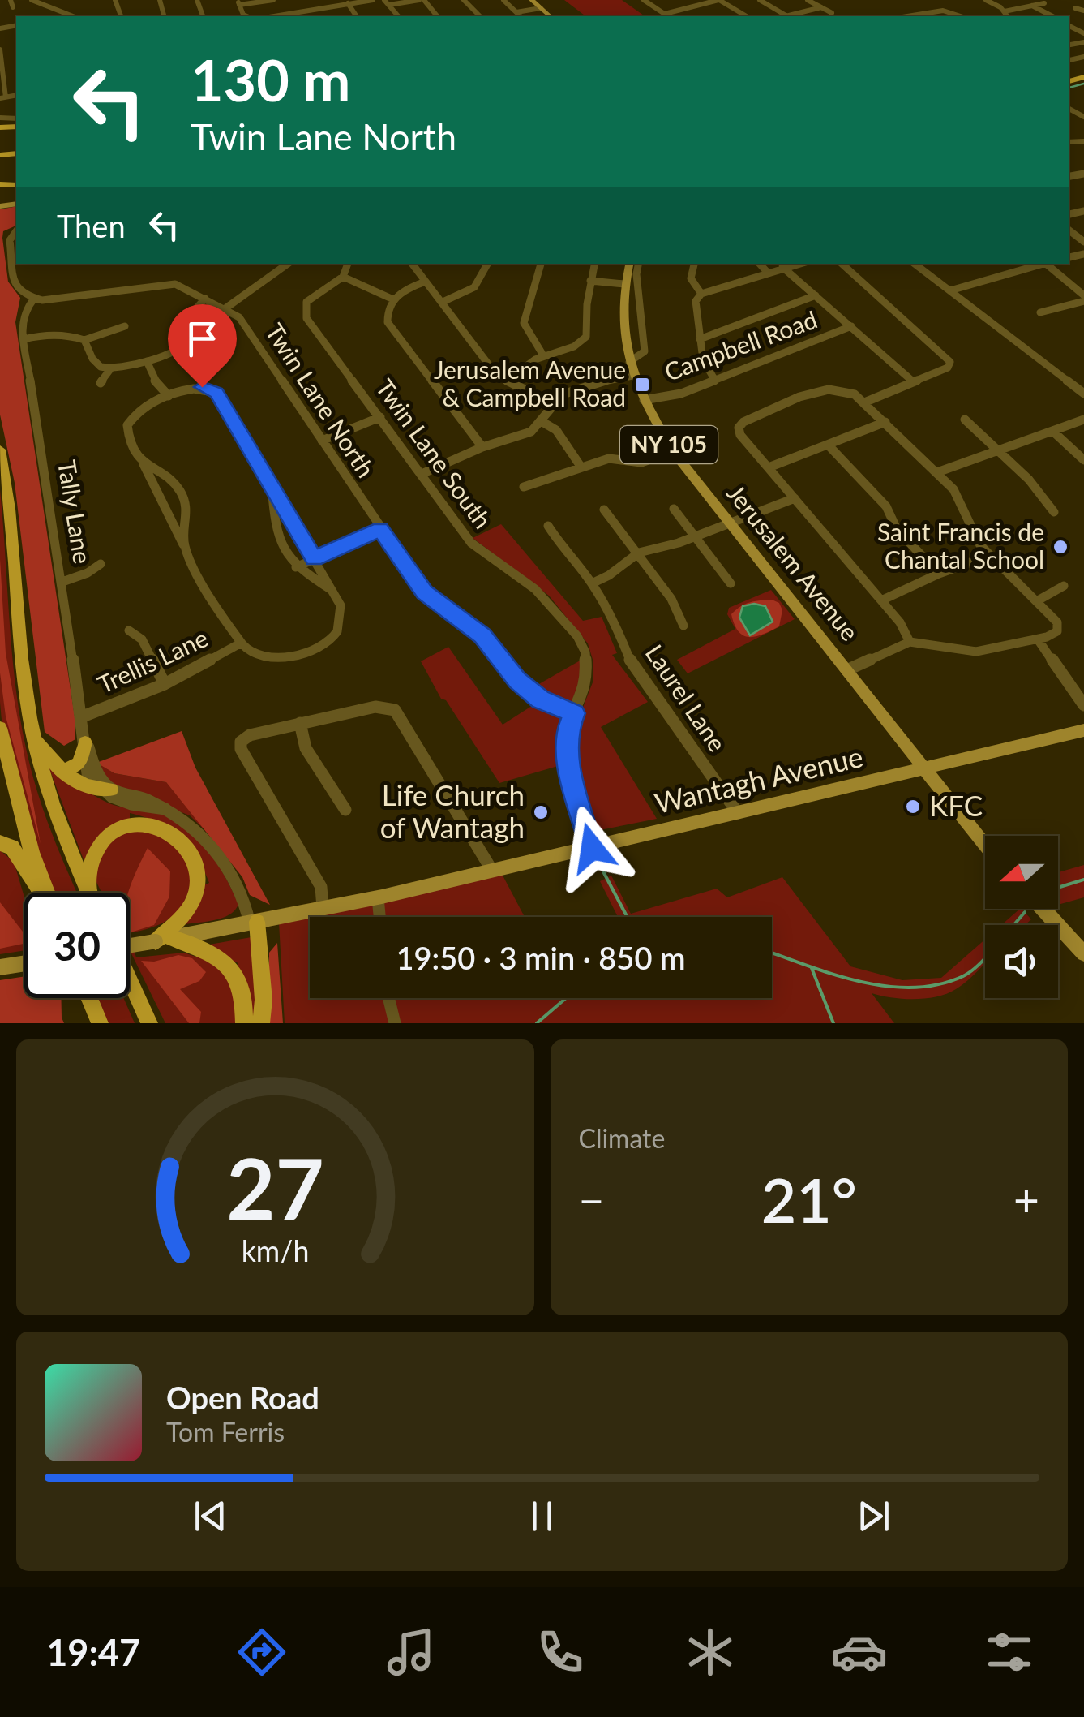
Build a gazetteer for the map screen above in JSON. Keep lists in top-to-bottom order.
{
  "streets": {
    "main road": ["NY 105", "Jerusalem Avenue", "Wantagh Avenue"],
    "street": [
      "Campbell Road",
      "Twin Lane North",
      "Twin Lane South",
      "Tally Lane",
      "Trellis Lane",
      "Laurel Lane"
    ]
  },
  "crossings": [
    ["Campbell Road", "Jerusalem Avenue"],
    ["Twin Lane North", "Twin Lane South"],
    ["Twin Lane North", "Tally Lane"],
    ["Twin Lane South", "Wantagh Avenue"],
    ["Tally Lane", "Trellis Lane"],
    ["Jerusalem Avenue", "Wantagh Avenue"],
    ["Laurel Lane", "Wantagh Avenue"]
  ],
  "places": {
    "transit": ["Jerusalem Avenue & Campbell Road"],
    "other": ["Saint Francis de Chantal School", "KFC", "Life Church of Wantagh"]
  },
  "north": "left",
  "page": {
    "turn": ["130 m", "Twin Lane North"],
    "then": "Then",
    "limit": "30",
    "trip": "19:50 · 3 min · 850 m",
    "tile": "Climate",
    "heat": ["−", "21°", "+"],
    "song": ["Open Road", "Tom Ferris"],
    "tabs": "19:47",
    "gauge": ["27", "km/h"]
  }
}
